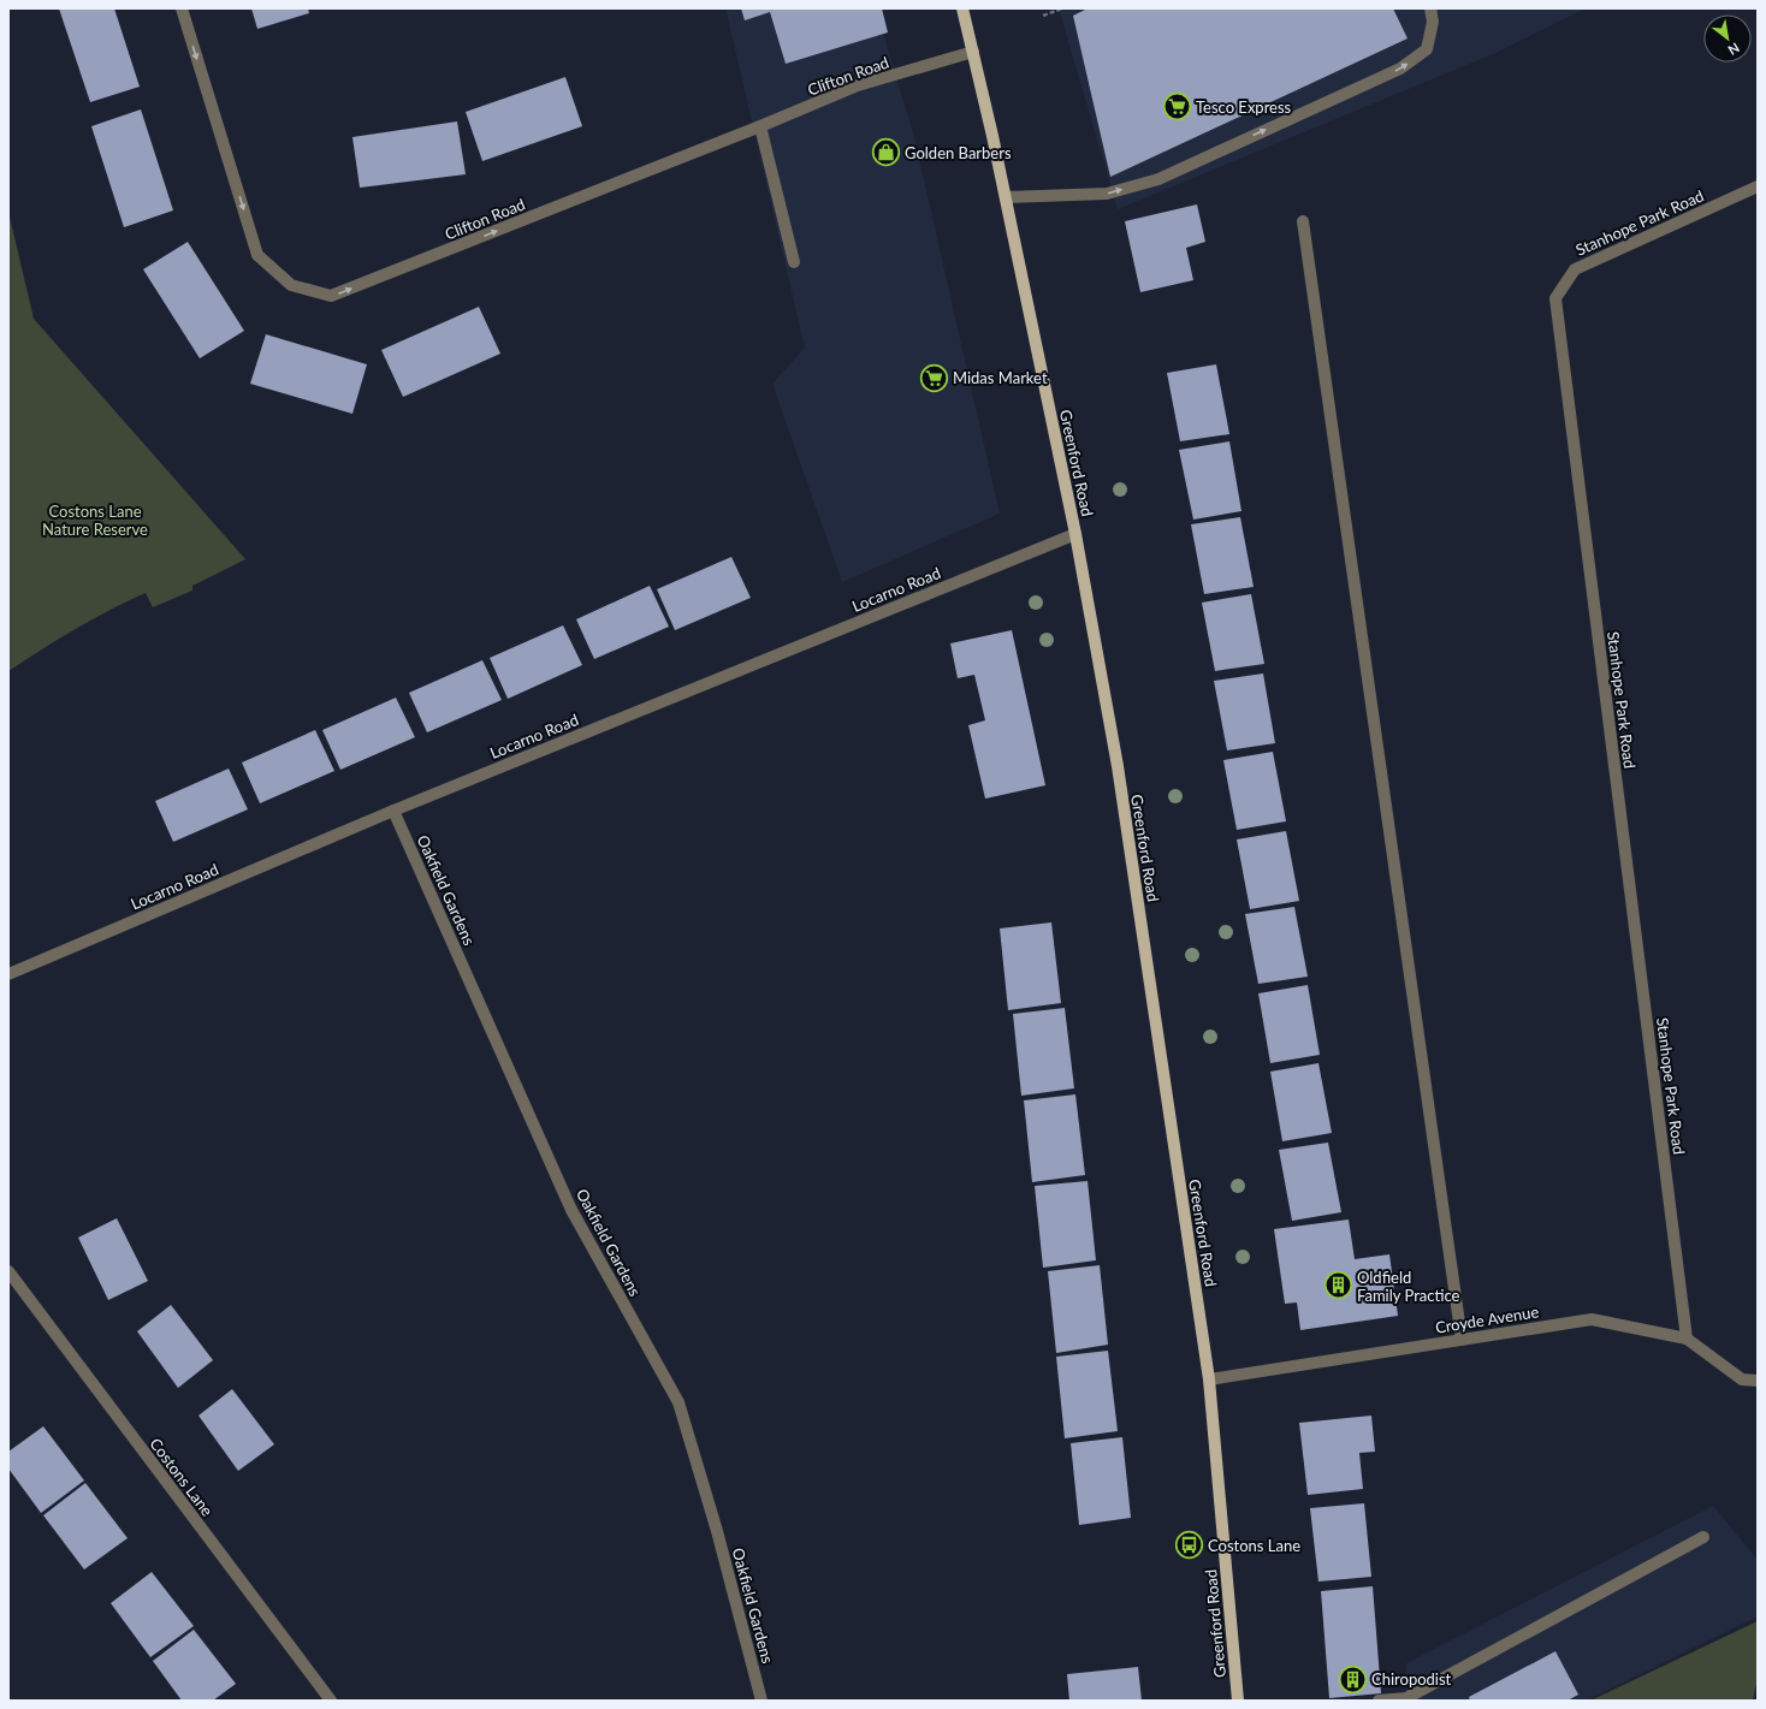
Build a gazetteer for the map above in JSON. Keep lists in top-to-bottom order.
{
  "streets": {
    "main road": ["Greenford Road"],
    "street": [
      "Clifton Road",
      "Stanhope Park Road",
      "Locarno Road",
      "Oakfield Gardens",
      "Croyde Avenue",
      "Costons Lane"
    ]
  },
  "crossings": [
    ["Clifton Road", "Greenford Road"],
    ["Stanhope Park Road", "Croyde Avenue"],
    ["Greenford Road", "Locarno Road"],
    ["Greenford Road", "Croyde Avenue"],
    ["Locarno Road", "Oakfield Gardens"]
  ],
  "parks": ["Costons Lane Nature Reserve"],
  "places": {
    "supermarket": ["Tesco Express", "Midas Market"],
    "shop": ["Golden Barbers"],
    "building": ["Oldfield Family Practice", "Chiropodist"],
    "bus stop": ["Costons Lane"]
  },
  "north": "bottom right"
}
